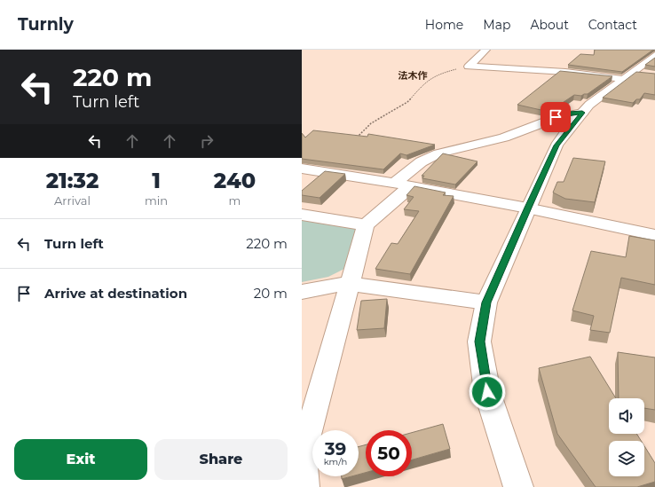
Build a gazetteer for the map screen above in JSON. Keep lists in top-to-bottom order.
{
  "districts": ["法木作"],
  "page": {
    "header": "Turnly",
    "nav": [
      "Home",
      "Map",
      "About",
      "Contact"
    ],
    "turn": ["220 m", "Turn left"],
    "eta": [
      "21:32",
      "Arrival",
      "1",
      "min",
      "240",
      "m"
    ],
    "list": [
      {
        "name": "Turn left",
        "value": "220 m"
      },
      {
        "name": "Arrive at destination",
        "value": "20 m"
      }
    ],
    "speed": "39 km/h",
    "limit": "50",
    "buttons": ["Exit", "Share"]
  }
}
